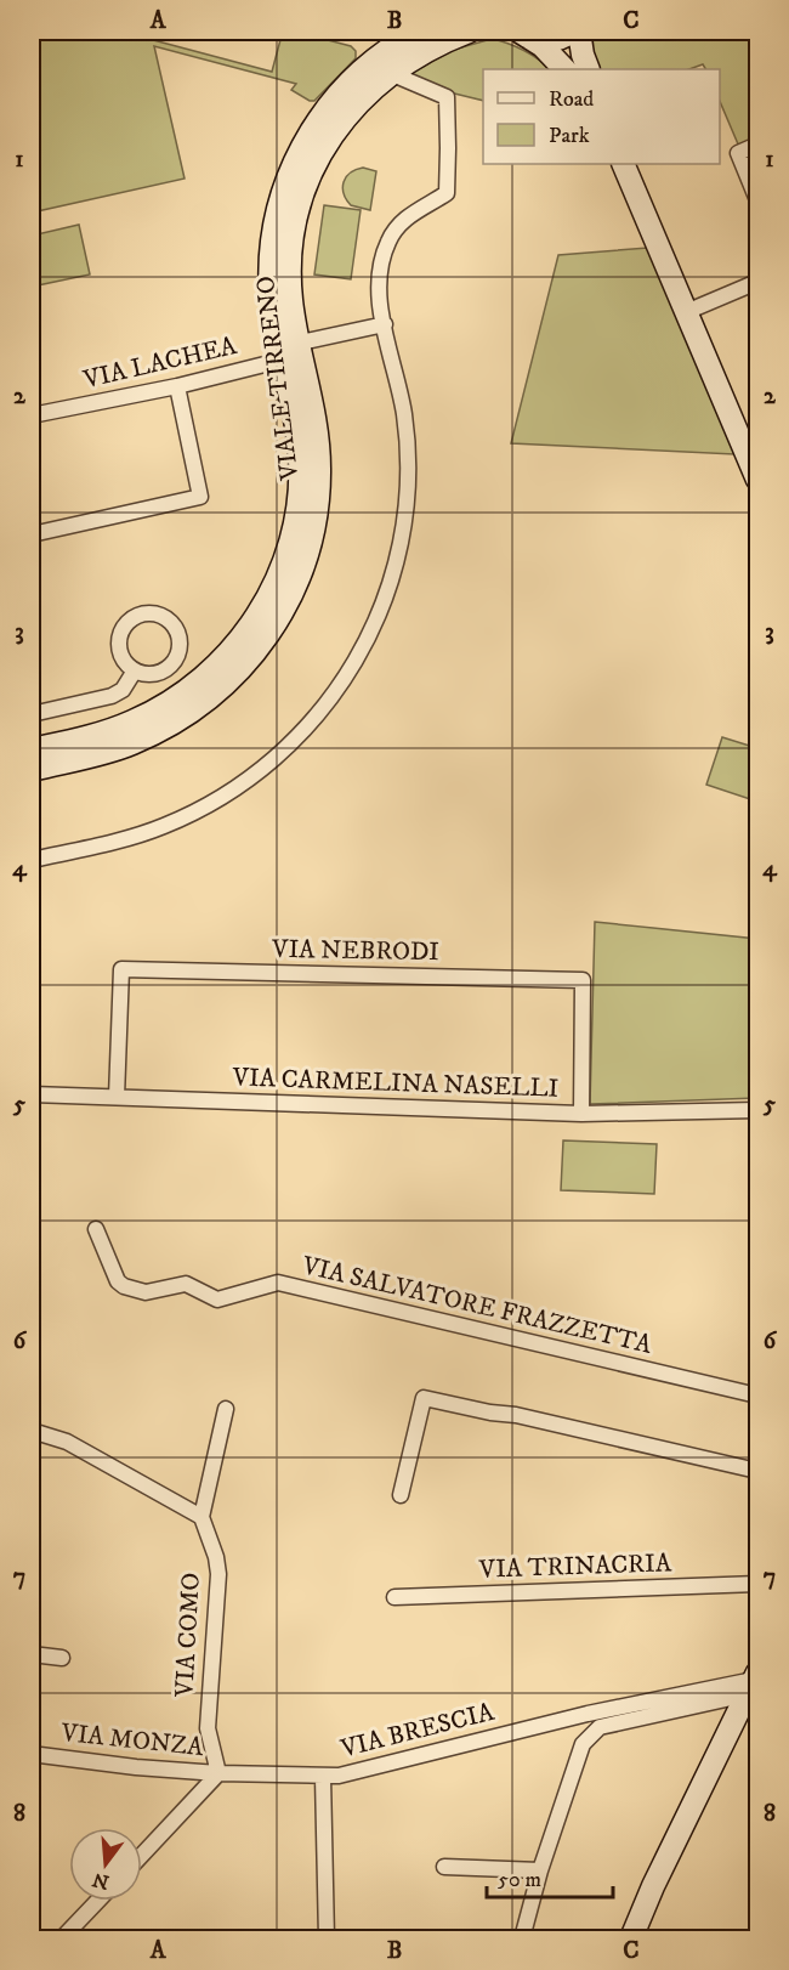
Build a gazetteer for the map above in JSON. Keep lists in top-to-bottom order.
{
  "streets": {
    "street": [
      "VIA LACHEA",
      "VIALE TIRRENO",
      "VIA NEBRODI",
      "VIA CARMELINA NASELLI",
      "VIA SALVATORE FRAZZETTA",
      "VIA TRINACRIA",
      "VIA COMO",
      "VIA BRESCIA",
      "VIA MONZA"
    ]
  },
  "crossings": [
    ["VIA LACHEA", "VIALE TIRRENO"],
    ["VIA NEBRODI", "VIA CARMELINA NASELLI"],
    ["VIA COMO", "VIA BRESCIA"],
    ["VIA COMO", "VIA MONZA"],
    ["VIA BRESCIA", "VIA MONZA"]
  ],
  "legend": ["Road", "Park"],
  "scale_bar": "50 m",
  "north": "bottom",
  "grid": {
    "columns": ["A", "B", "C"],
    "rows": [
      "1",
      "2",
      "3",
      "4",
      "5",
      "6",
      "7",
      "8"
    ]
  }
}
